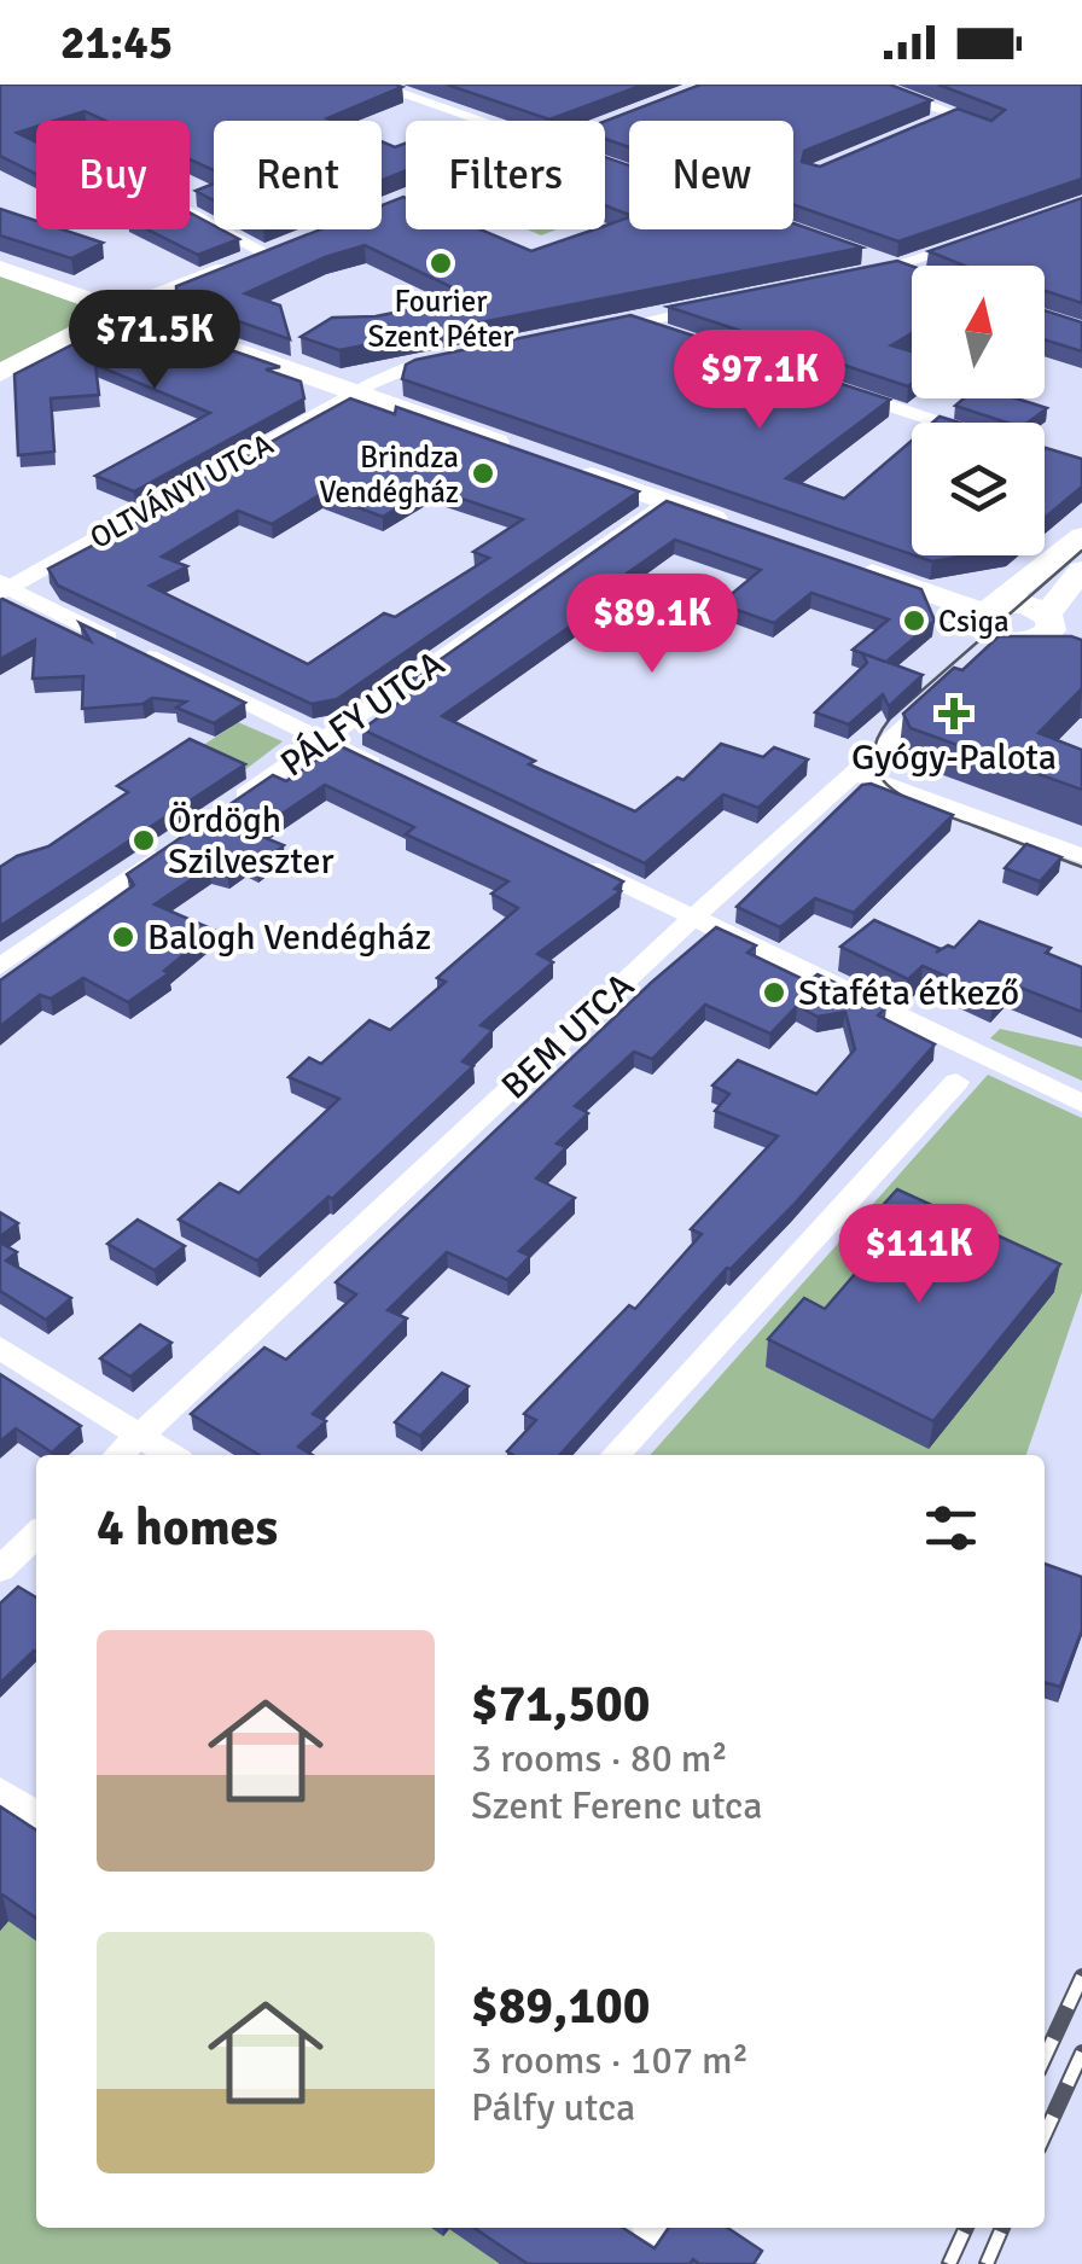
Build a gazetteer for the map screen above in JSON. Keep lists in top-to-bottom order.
{
  "streets": {
    "street": ["OLTVÁNYI UTCA", "PÁLFY UTCA", "BEM UTCA"]
  },
  "places": {
    "other": [
      "Fourier Szent Péter",
      "Brindza Vendégház",
      "Csiga",
      "Ördögh Szilveszter",
      "Balogh Vendégház",
      "Staféta étkező"
    ],
    "health": ["Gyógy-Palota"]
  },
  "north": "top",
  "page": {
    "status": "21:45",
    "chip": [
      "Buy",
      "Rent",
      "Filters",
      "New"
    ],
    "price": [
      "$71.5K",
      "$97.1K",
      "$89.1K",
      "$111K"
    ],
    "heading": "4 homes",
    "list": [
      {
        "name": "$71,500",
        "note": "3 rooms · 80 m² · Szent Ferenc utca"
      },
      {
        "name": "$89,100",
        "note": "3 rooms · 107 m² · Pálfy utca"
      }
    ]
  }
}
